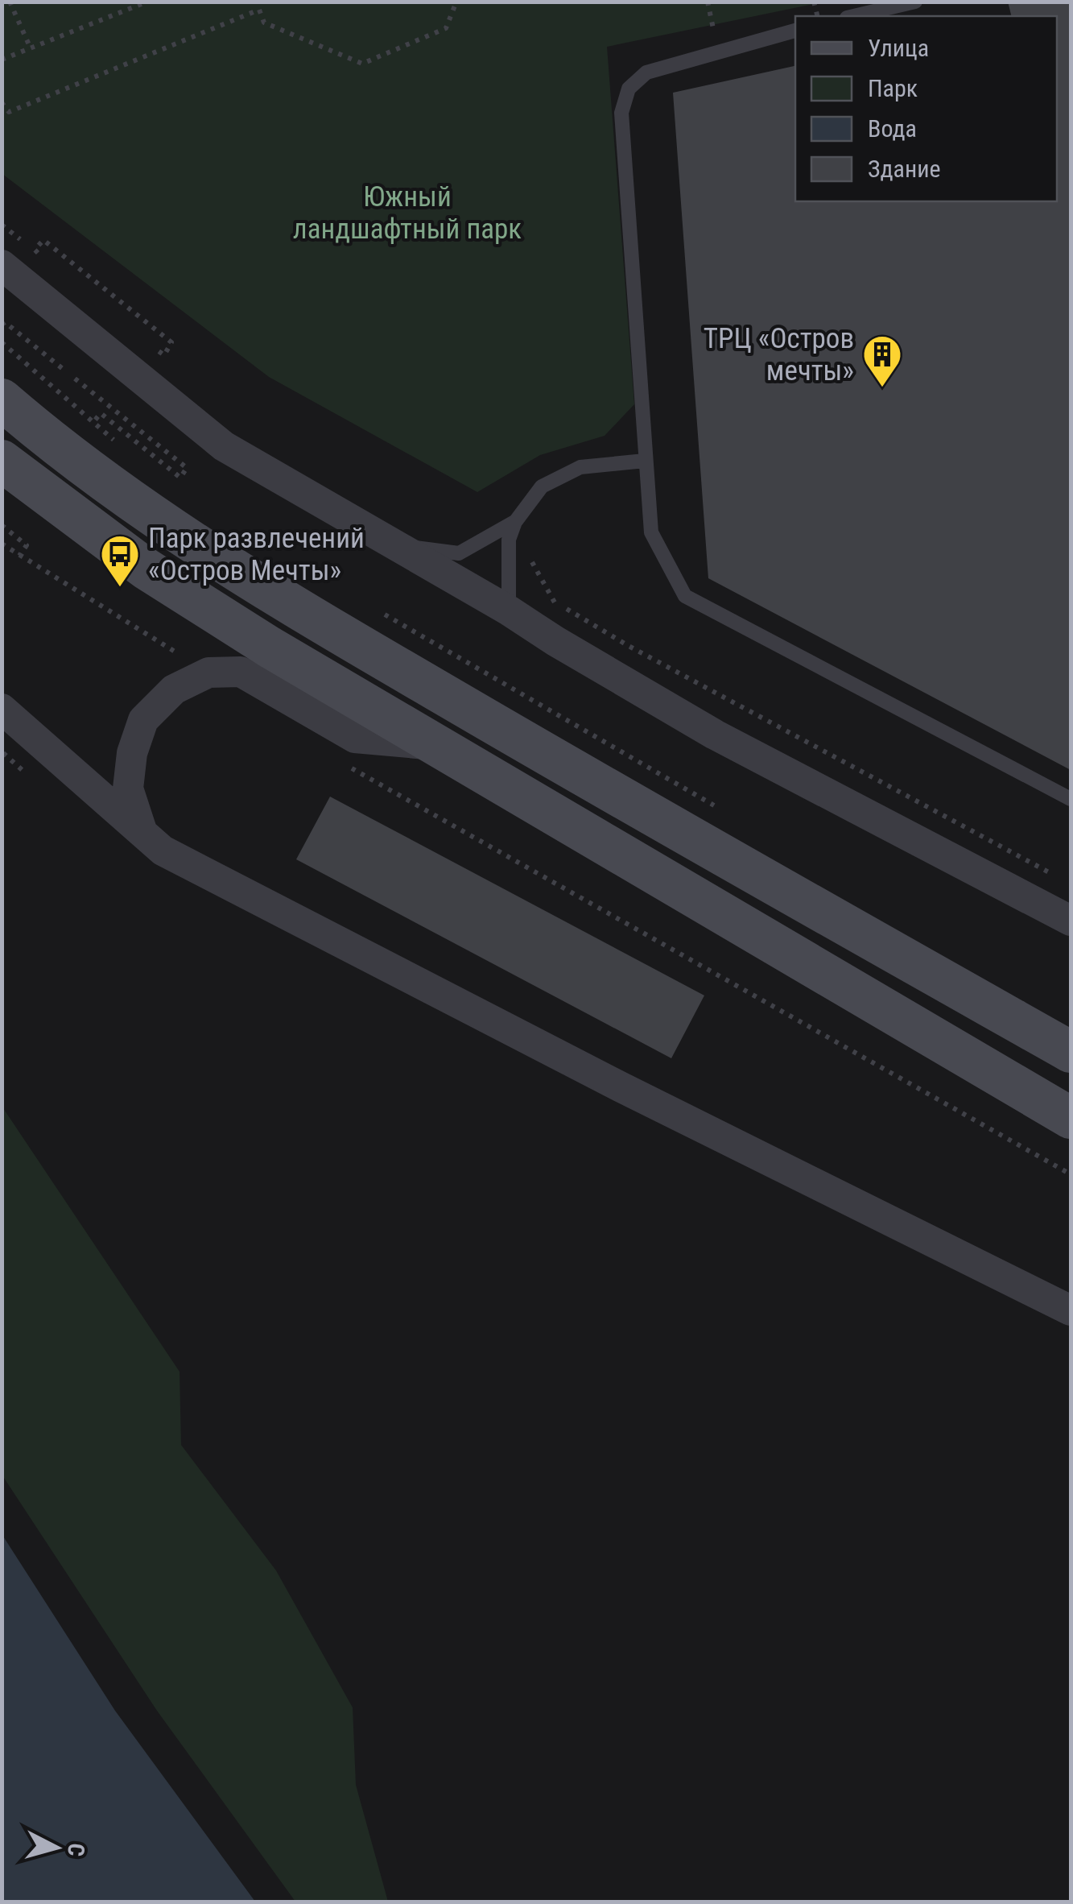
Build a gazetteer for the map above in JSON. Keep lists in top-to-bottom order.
{
  "parks": ["Южный ландшафтный парк"],
  "places": {
    "building": ["ТРЦ «Остров мечты»"],
    "bus stop": ["Парк развлечений «Остров Мечты»"]
  },
  "legend": [
    "Улица",
    "Парк",
    "Вода",
    "Здание"
  ],
  "north": "right"
}
